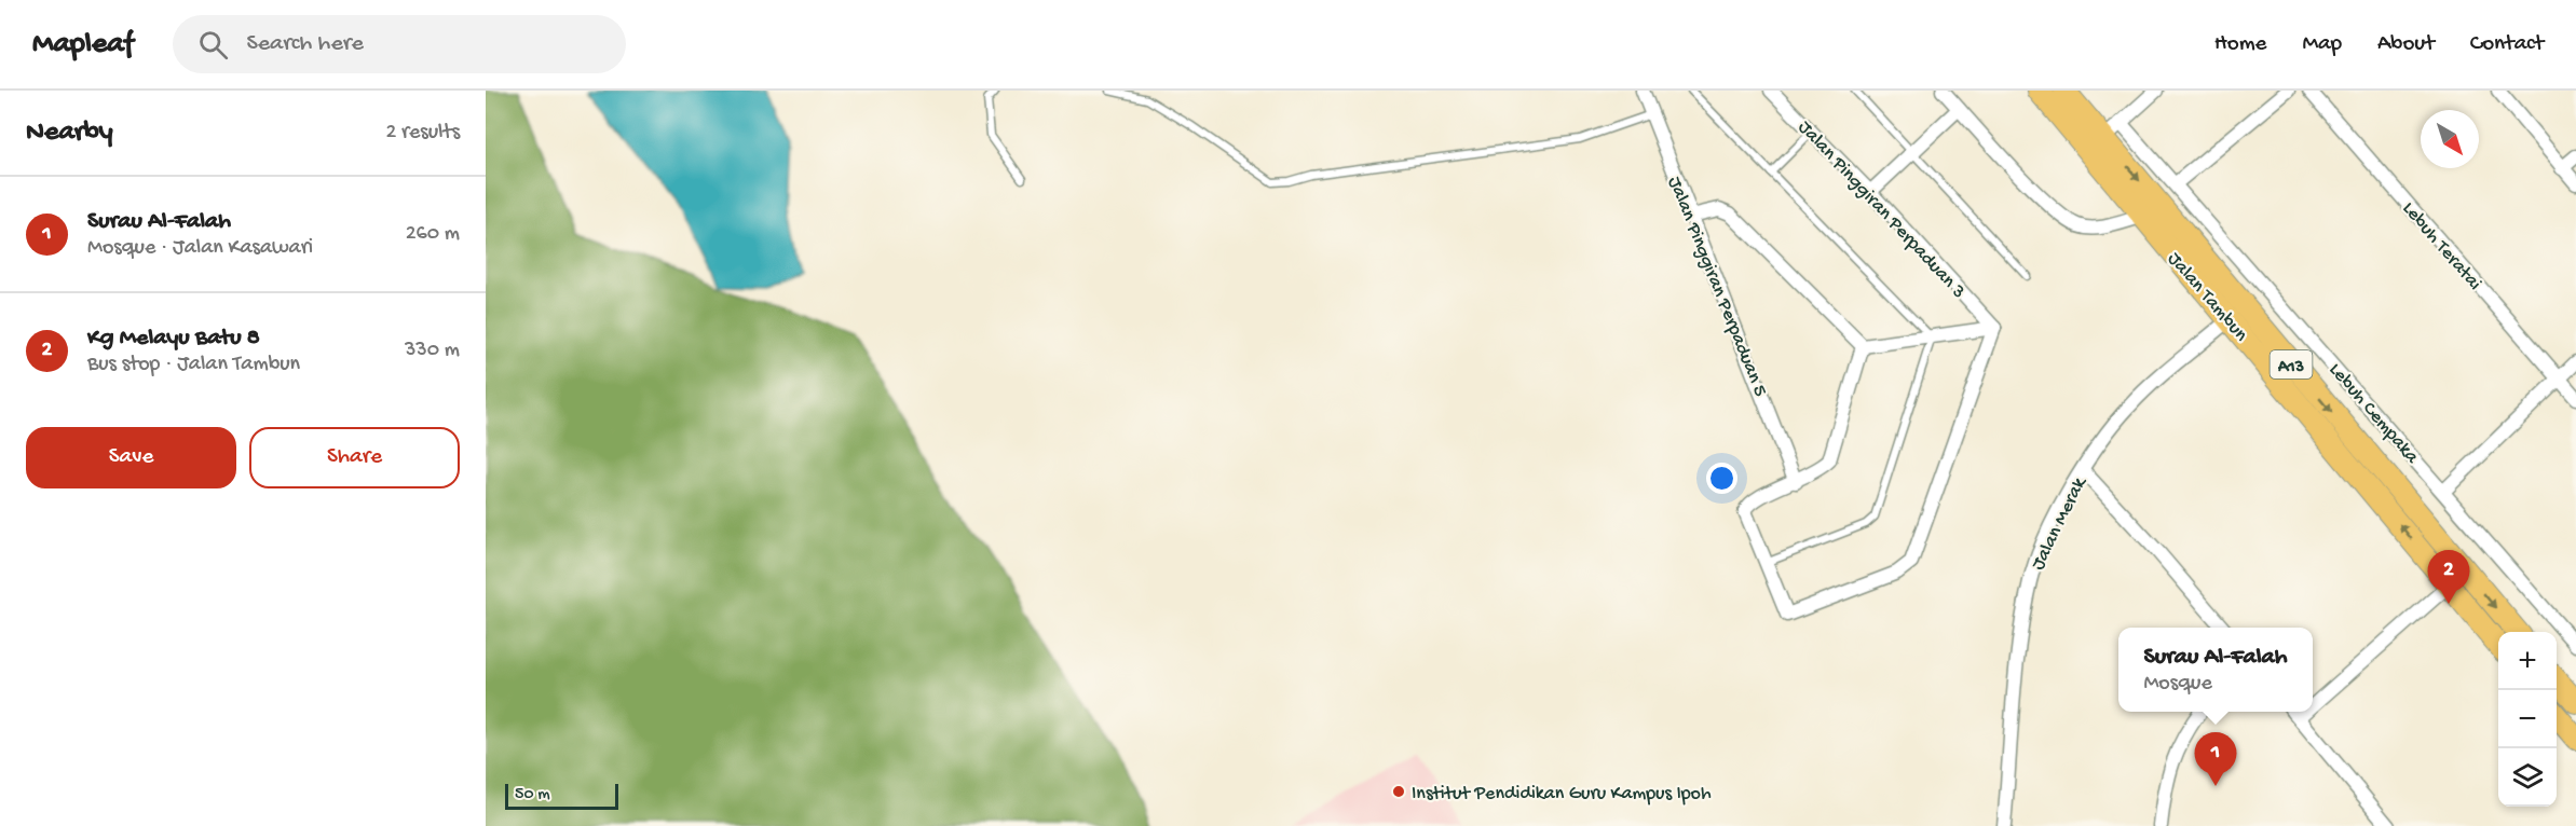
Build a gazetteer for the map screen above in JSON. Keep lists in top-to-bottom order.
{
  "streets": {
    "main road": ["Jalan Tambun", "A13"],
    "street": [
      "Jalan Pinggiran Perpaduan 3",
      "Lebuh Teratai",
      "Jalan Pinggiran Perpaduan 5",
      "Lebuh Cempaka",
      "Jalan Merak"
    ]
  },
  "crossings": [
    ["Jalan Tambun", "Jalan Merak"]
  ],
  "places": ["Institut Pendidikan Guru Kampus Ipoh"],
  "scale_bar": "50 m",
  "north": "bottom right",
  "page": {
    "header": "Mapleaf",
    "search": "Search here",
    "nav": [
      "Home",
      "Map",
      "About",
      "Contact"
    ],
    "heading": ["Nearby", "2 results"],
    "list": [
      {
        "mark": "1",
        "name": "Surau Al-Falah",
        "note": "Mosque · Jalan Kasawari",
        "value": "260 m"
      },
      {
        "mark": "2",
        "name": "Kg Melayu Batu 8",
        "note": "Bus stop · Jalan Tambun",
        "value": "330 m"
      }
    ],
    "buttons": ["Save", "Share"],
    "pins": ["2", "1"],
    "popup": ["Surau Al-Falah", "Mosque"],
    "map_buttons": ["+", "−"],
    "scale": "50 m"
  }
}
